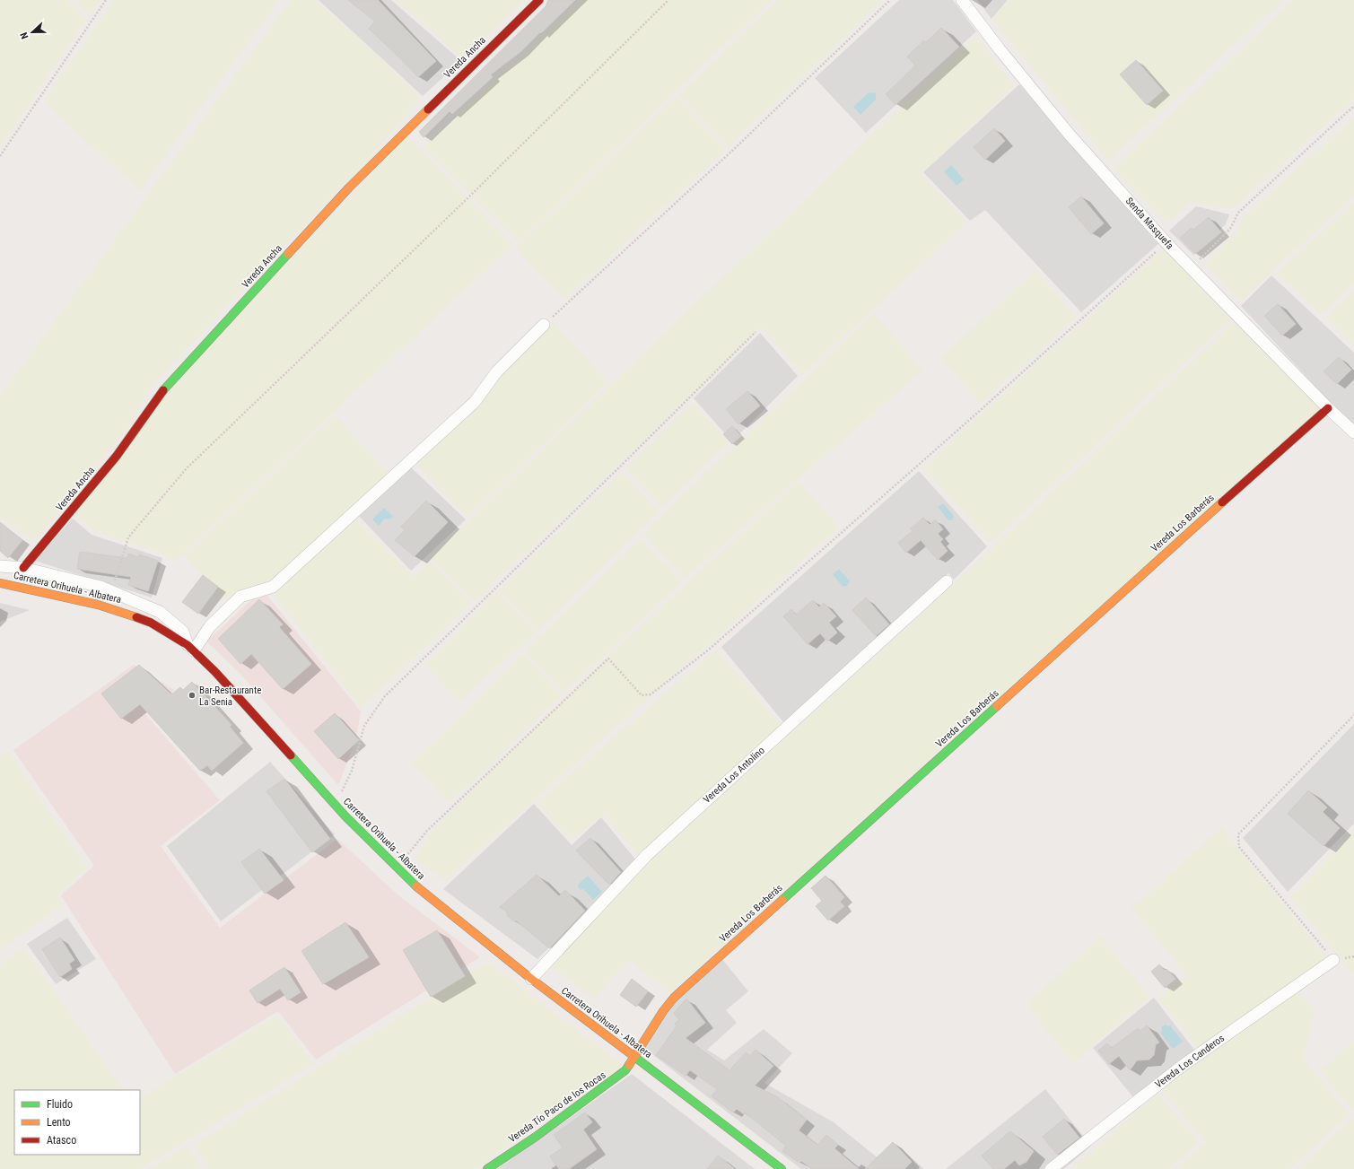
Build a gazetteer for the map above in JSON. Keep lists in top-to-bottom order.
{
  "streets": {
    "street": [
      "Vereda Ancha",
      "Senda Masquefa",
      "Vereda Los Barberás",
      "Carretera Orihuela - Albatera",
      "Vereda Los Antolino",
      "Vereda Los Canderos",
      "Vereda Tío Paco de los Rocas"
    ]
  },
  "crossings": [
    ["Senda Masquefa", "Vereda Los Barberás"],
    ["Vereda Los Barberás", "Carretera Orihuela - Albatera"],
    ["Vereda Los Barberás", "Vereda Tío Paco de los Rocas"],
    ["Carretera Orihuela - Albatera", "Vereda Los Antolino"],
    ["Carretera Orihuela - Albatera", "Vereda Tío Paco de los Rocas"]
  ],
  "places": ["Bar-Restaurante La Senia"],
  "legend": ["Fluido", "Lento", "Atasco"],
  "north": "left"
}
